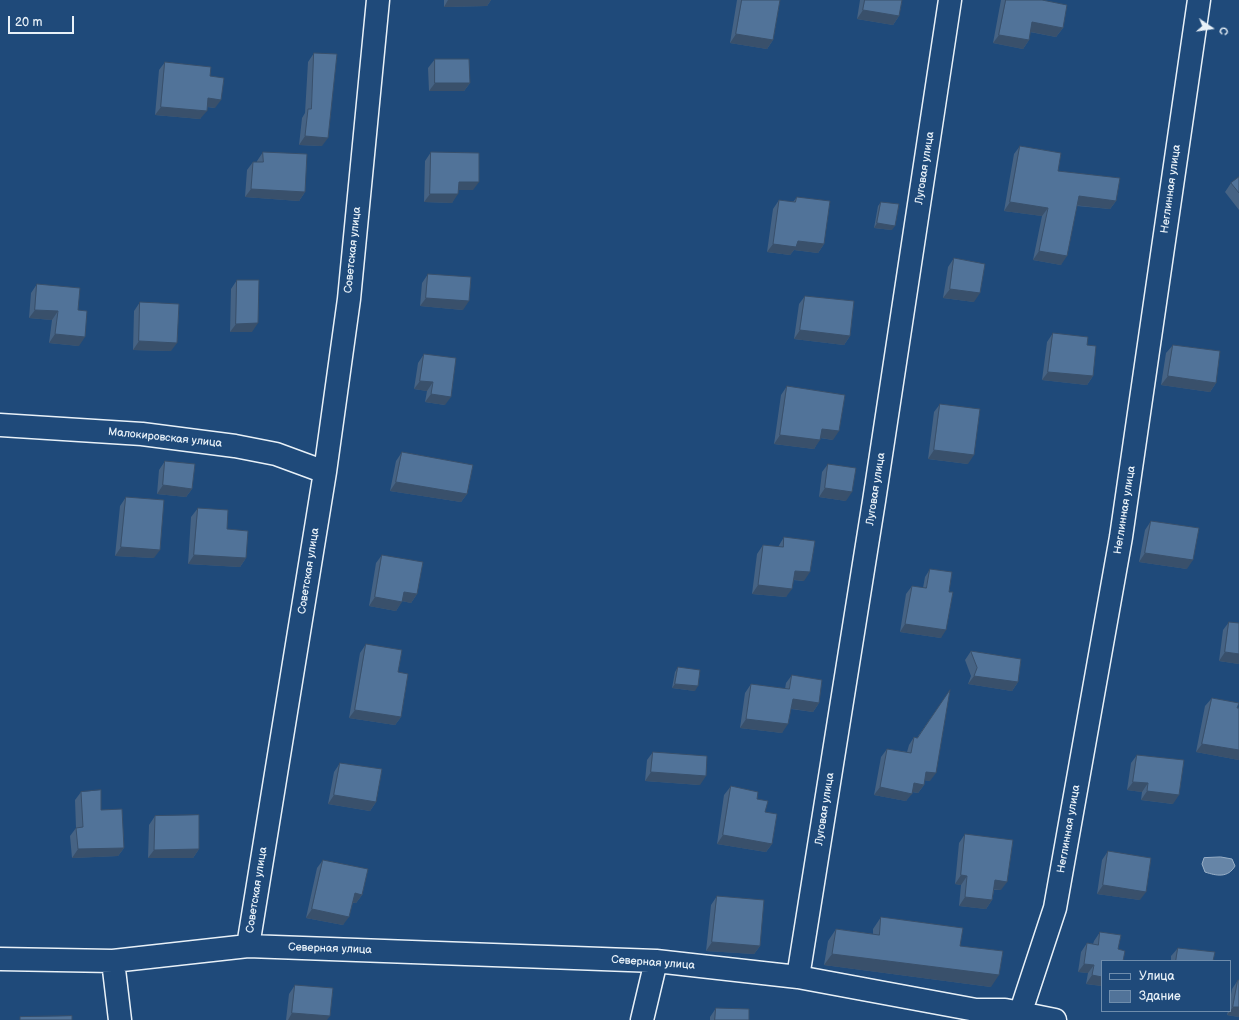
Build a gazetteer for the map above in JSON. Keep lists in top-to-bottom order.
{
  "streets": {
    "street": [
      "Луговая улица",
      "Неглинная улица",
      "Советская улица",
      "Малокировская улица",
      "Северная улица"
    ]
  },
  "crossings": [
    ["Луговая улица", "Северная улица"],
    ["Неглинная улица", "Северная улица"],
    ["Советская улица", "Малокировская улица"],
    ["Советская улица", "Северная улица"]
  ],
  "legend": ["Улица", "Здание"],
  "scale_bar": "20 m",
  "north": "right"
}
